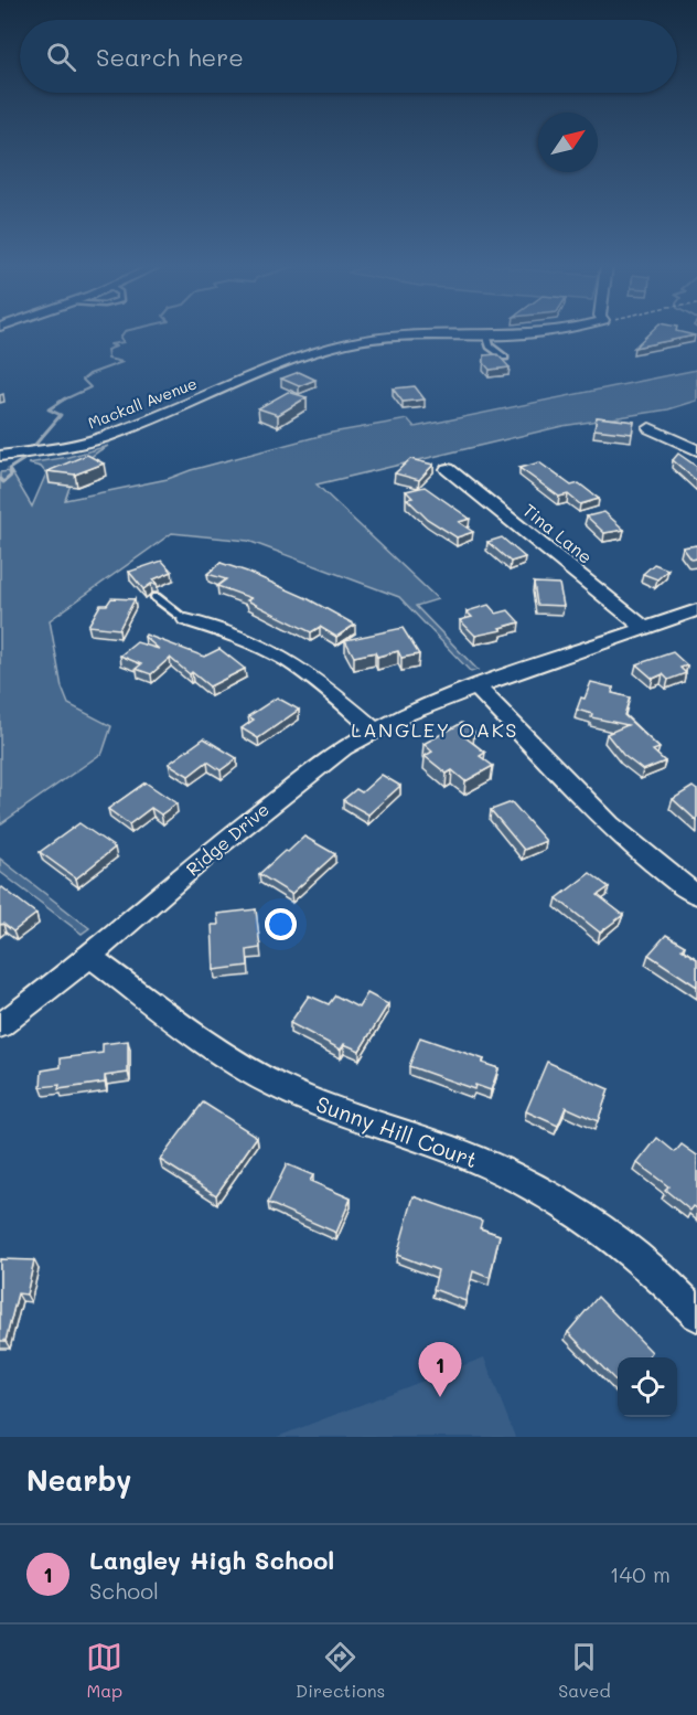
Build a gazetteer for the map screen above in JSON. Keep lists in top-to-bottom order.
{
  "streets": {
    "street": [
      "Mackall Avenue",
      "Tina Lane",
      "Ridge Drive",
      "Sunny Hill Court"
    ]
  },
  "crossings": [
    ["Tina Lane", "Ridge Drive"],
    ["Ridge Drive", "Sunny Hill Court"]
  ],
  "districts": ["LANGLEY OAKS"],
  "north": "top right",
  "page": {
    "search": "Search here",
    "pins": "1",
    "heading": "Nearby",
    "list": [
      {
        "mark": "1",
        "name": "Langley High School",
        "note": "School",
        "value": "140 m"
      }
    ],
    "nav": ["Map", "Directions", "Saved"]
  }
}
